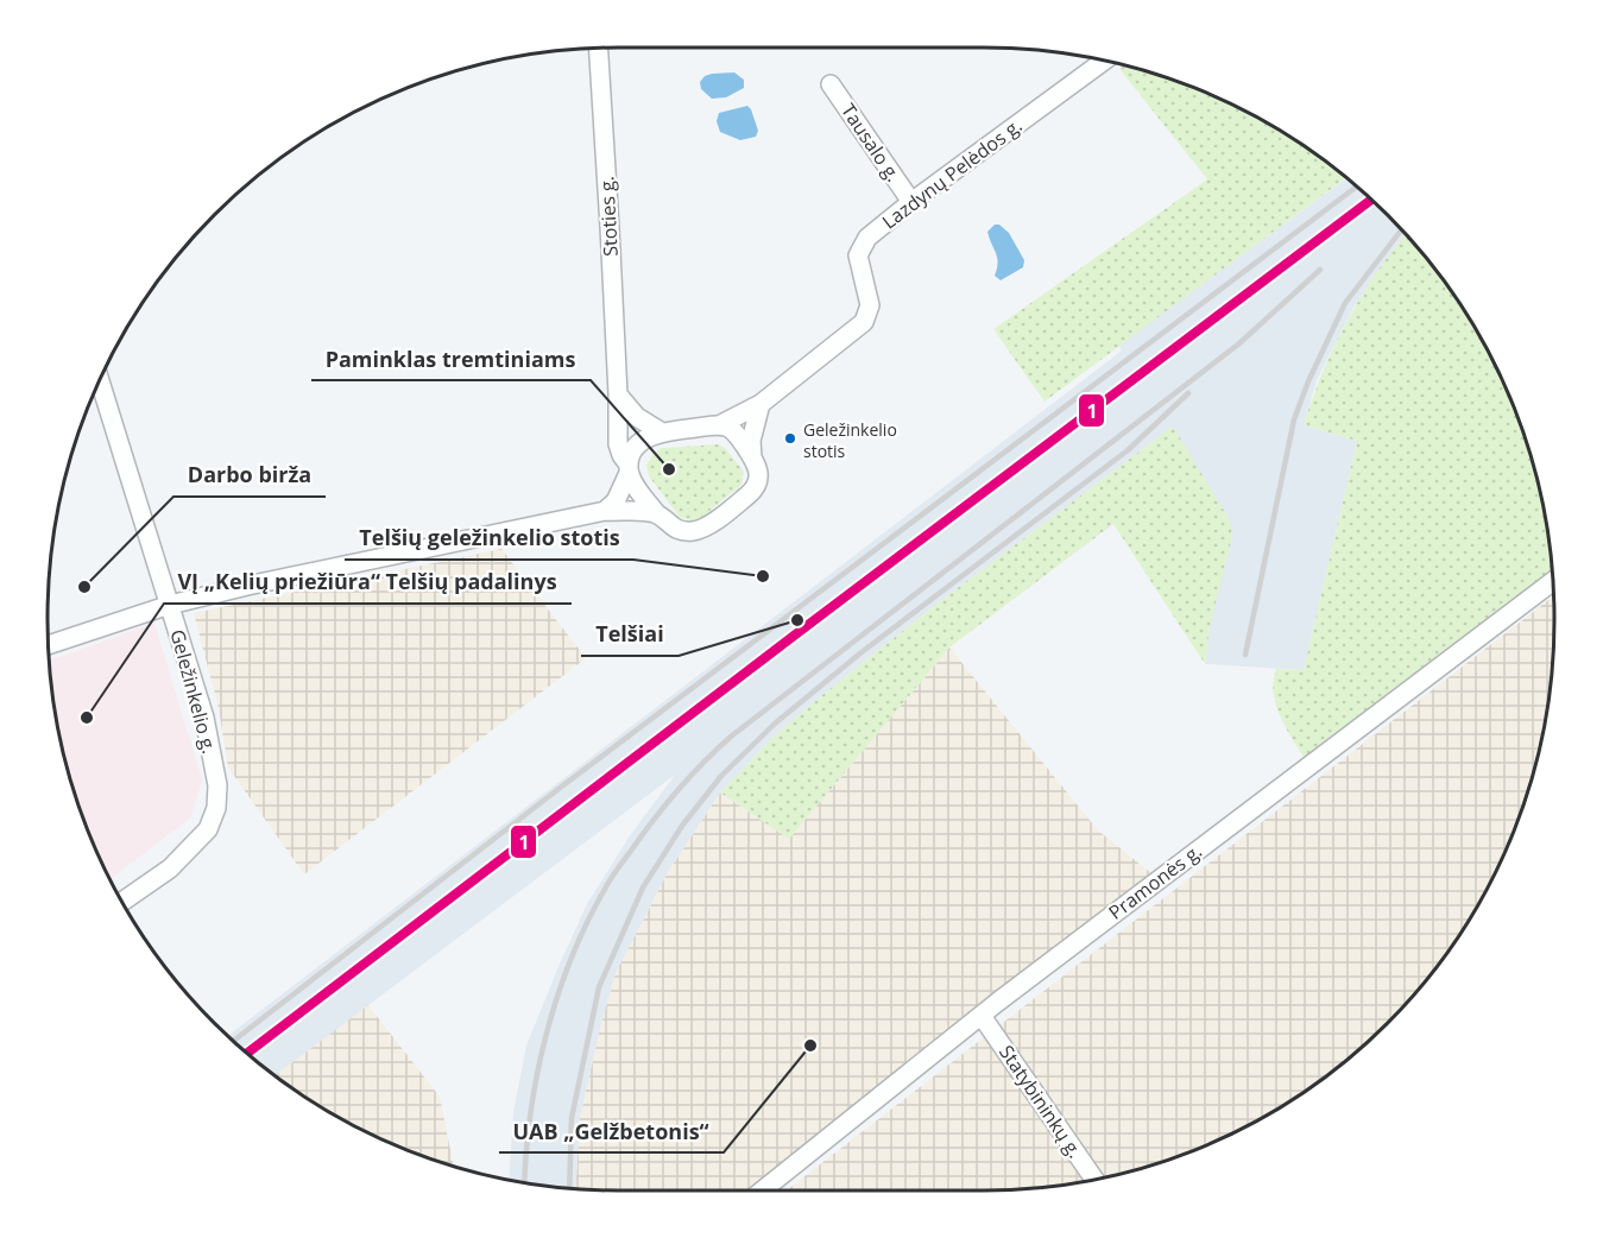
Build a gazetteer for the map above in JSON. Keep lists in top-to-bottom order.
{
  "streets": {
    "street": [
      "Tausalo g.",
      "Lazdynų Pelėdos g.",
      "Stoties g.",
      "Geležinkelio g.",
      "Pramonės g.",
      "Statybininkų g."
    ]
  },
  "crossings": [
    ["Tausalo g.", "Lazdynų Pelėdos g."],
    ["Lazdynų Pelėdos g.", "Stoties g."],
    ["Pramonės g.", "Statybininkų g."]
  ],
  "places": [
    "Geležinkelio stotis",
    "Paminklas tremtiniams",
    "Telšių geležinkelio stotis",
    "Darbo birža",
    "Telšiai",
    "VĮ „Kelių priežiūra“ Telšių padalinys",
    "UAB „Gelžbetonis“"
  ],
  "lines": ["transit line 1"]
}
